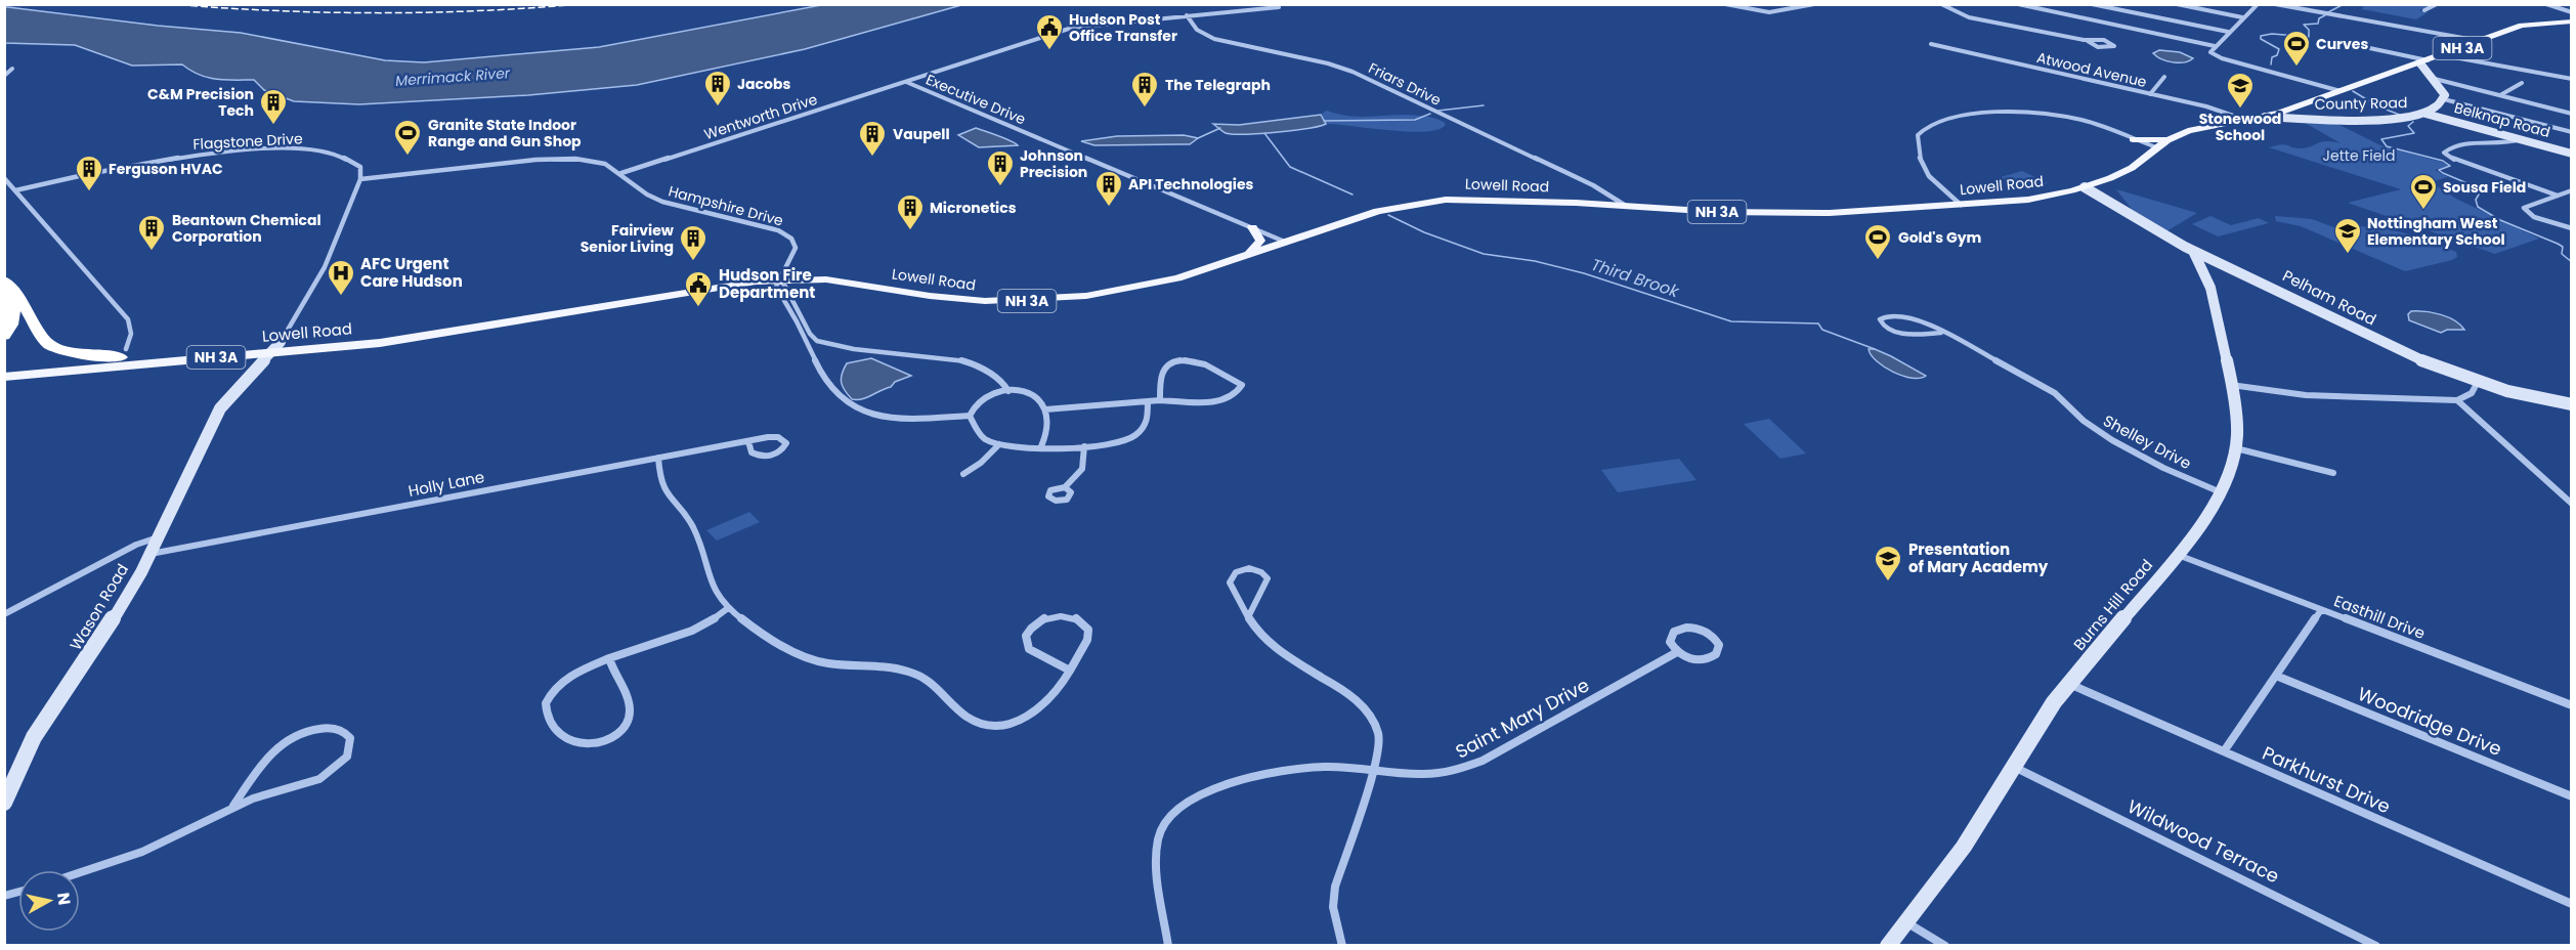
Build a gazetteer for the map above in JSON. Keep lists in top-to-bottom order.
{
  "streets": {
    "main road": ["NH 3A", "Lowell Road"],
    "street": [
      "Atwood Avenue",
      "Friars Drive",
      "Executive Drive",
      "County Road",
      "Wentworth Drive",
      "Belknap Road",
      "Flagstone Drive",
      "Hampshire Drive",
      "Pelham Road",
      "Shelley Drive",
      "Holly Lane",
      "Burns Hill Road",
      "Wason Road",
      "Easthill Drive",
      "Saint Mary Drive",
      "Woodridge Drive",
      "Parkhurst Drive",
      "Wildwood Terrace"
    ]
  },
  "crossings": [
    ["Atwood Avenue", "Lowell Road"],
    ["Friars Drive", "Executive Drive"],
    ["Friars Drive", "Lowell Road"],
    ["Executive Drive", "Wentworth Drive"],
    ["Executive Drive", "Lowell Road"],
    ["County Road", "Belknap Road"],
    ["County Road", "Lowell Road"],
    ["Wentworth Drive", "Hampshire Drive"],
    ["Flagstone Drive", "Hampshire Drive"],
    ["Lowell Road", "Hampshire Drive"],
    ["Lowell Road", "Pelham Road"],
    ["Lowell Road", "Wason Road"],
    ["Pelham Road", "Burns Hill Road"],
    ["Shelley Drive", "Burns Hill Road"],
    ["Holly Lane", "Wason Road"],
    ["Burns Hill Road", "Easthill Drive"],
    ["Burns Hill Road", "Parkhurst Drive"],
    ["Burns Hill Road", "Wildwood Terrace"]
  ],
  "water": ["Merrimack River", "Third Brook"],
  "parks": ["Jette Field"],
  "places": {
    "public building": ["Hudson Post Office Transfer", "Hudson Fire Department"],
    "sports": [
      "Curves",
      "Granite State Indoor Range and Gun Shop",
      "Sousa Field",
      "Gold's Gym"
    ],
    "building": [
      "Jacobs",
      "The Telegraph",
      "C&M Precision Tech",
      "Vaupell",
      "Johnson Precision",
      "Ferguson HVAC",
      "API Technologies",
      "Micronetics",
      "Beantown Chemical Corporation",
      "Fairview Senior Living"
    ],
    "school or university": ["Stonewood School", "Nottingham West Elementary School", "Presentation of Mary Academy"],
    "hospital": ["AFC Urgent Care Hudson"]
  },
  "north": "right"
}
